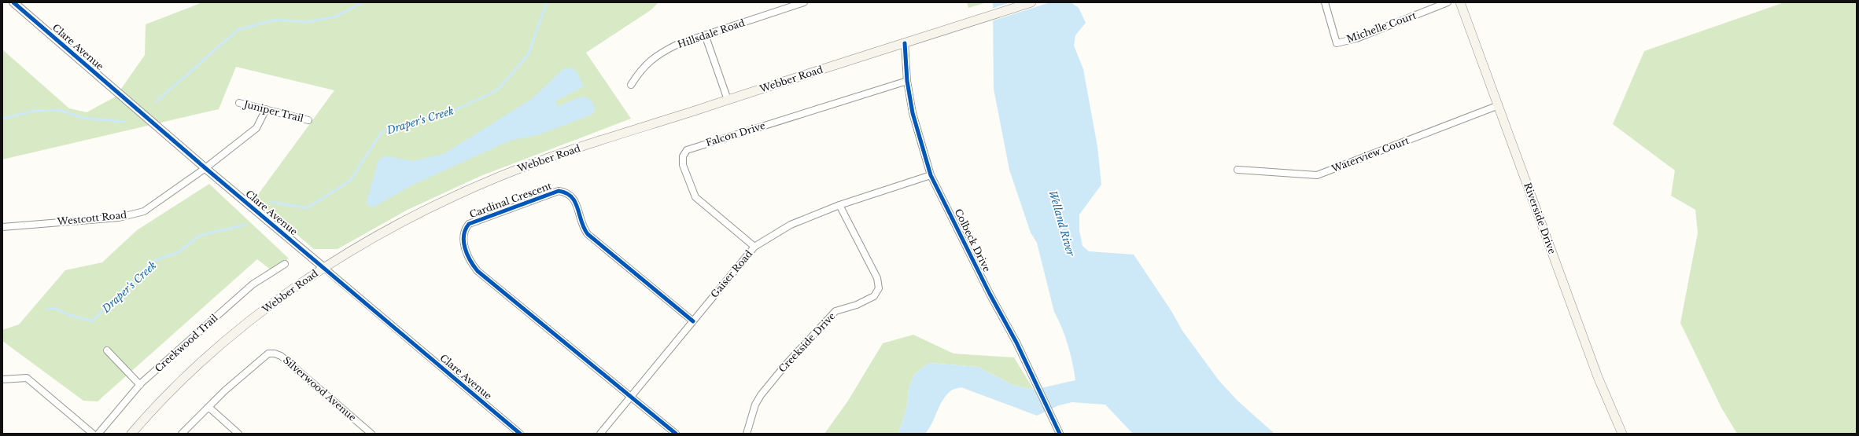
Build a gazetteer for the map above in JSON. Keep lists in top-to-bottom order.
{
  "streets": {
    "main road": ["Webber Road", "Riverside Drive"],
    "street": [
      "Michelle Court",
      "Hillsdale Road",
      "Clare Avenue",
      "Juniper Trail",
      "Falcon Drive",
      "Waterview Court",
      "Cardinal Crescent",
      "Westcott Road",
      "Colbeck Drive",
      "Gaiser Road",
      "Creekside Drive",
      "Creekwood Trail",
      "Silverwood Avenue"
    ]
  },
  "crossings": [
    ["Clare Avenue", "Webber Road"],
    ["Clare Avenue", "Westcott Road"],
    ["Webber Road", "Colbeck Drive"],
    ["Juniper Trail", "Westcott Road"],
    ["Falcon Drive", "Colbeck Drive"],
    ["Falcon Drive", "Gaiser Road"],
    ["Waterview Court", "Riverside Drive"],
    ["Cardinal Crescent", "Gaiser Road"],
    ["Colbeck Drive", "Gaiser Road"],
    ["Gaiser Road", "Creekside Drive"]
  ],
  "water": ["Draper's Creek", "Welland River"]
}
